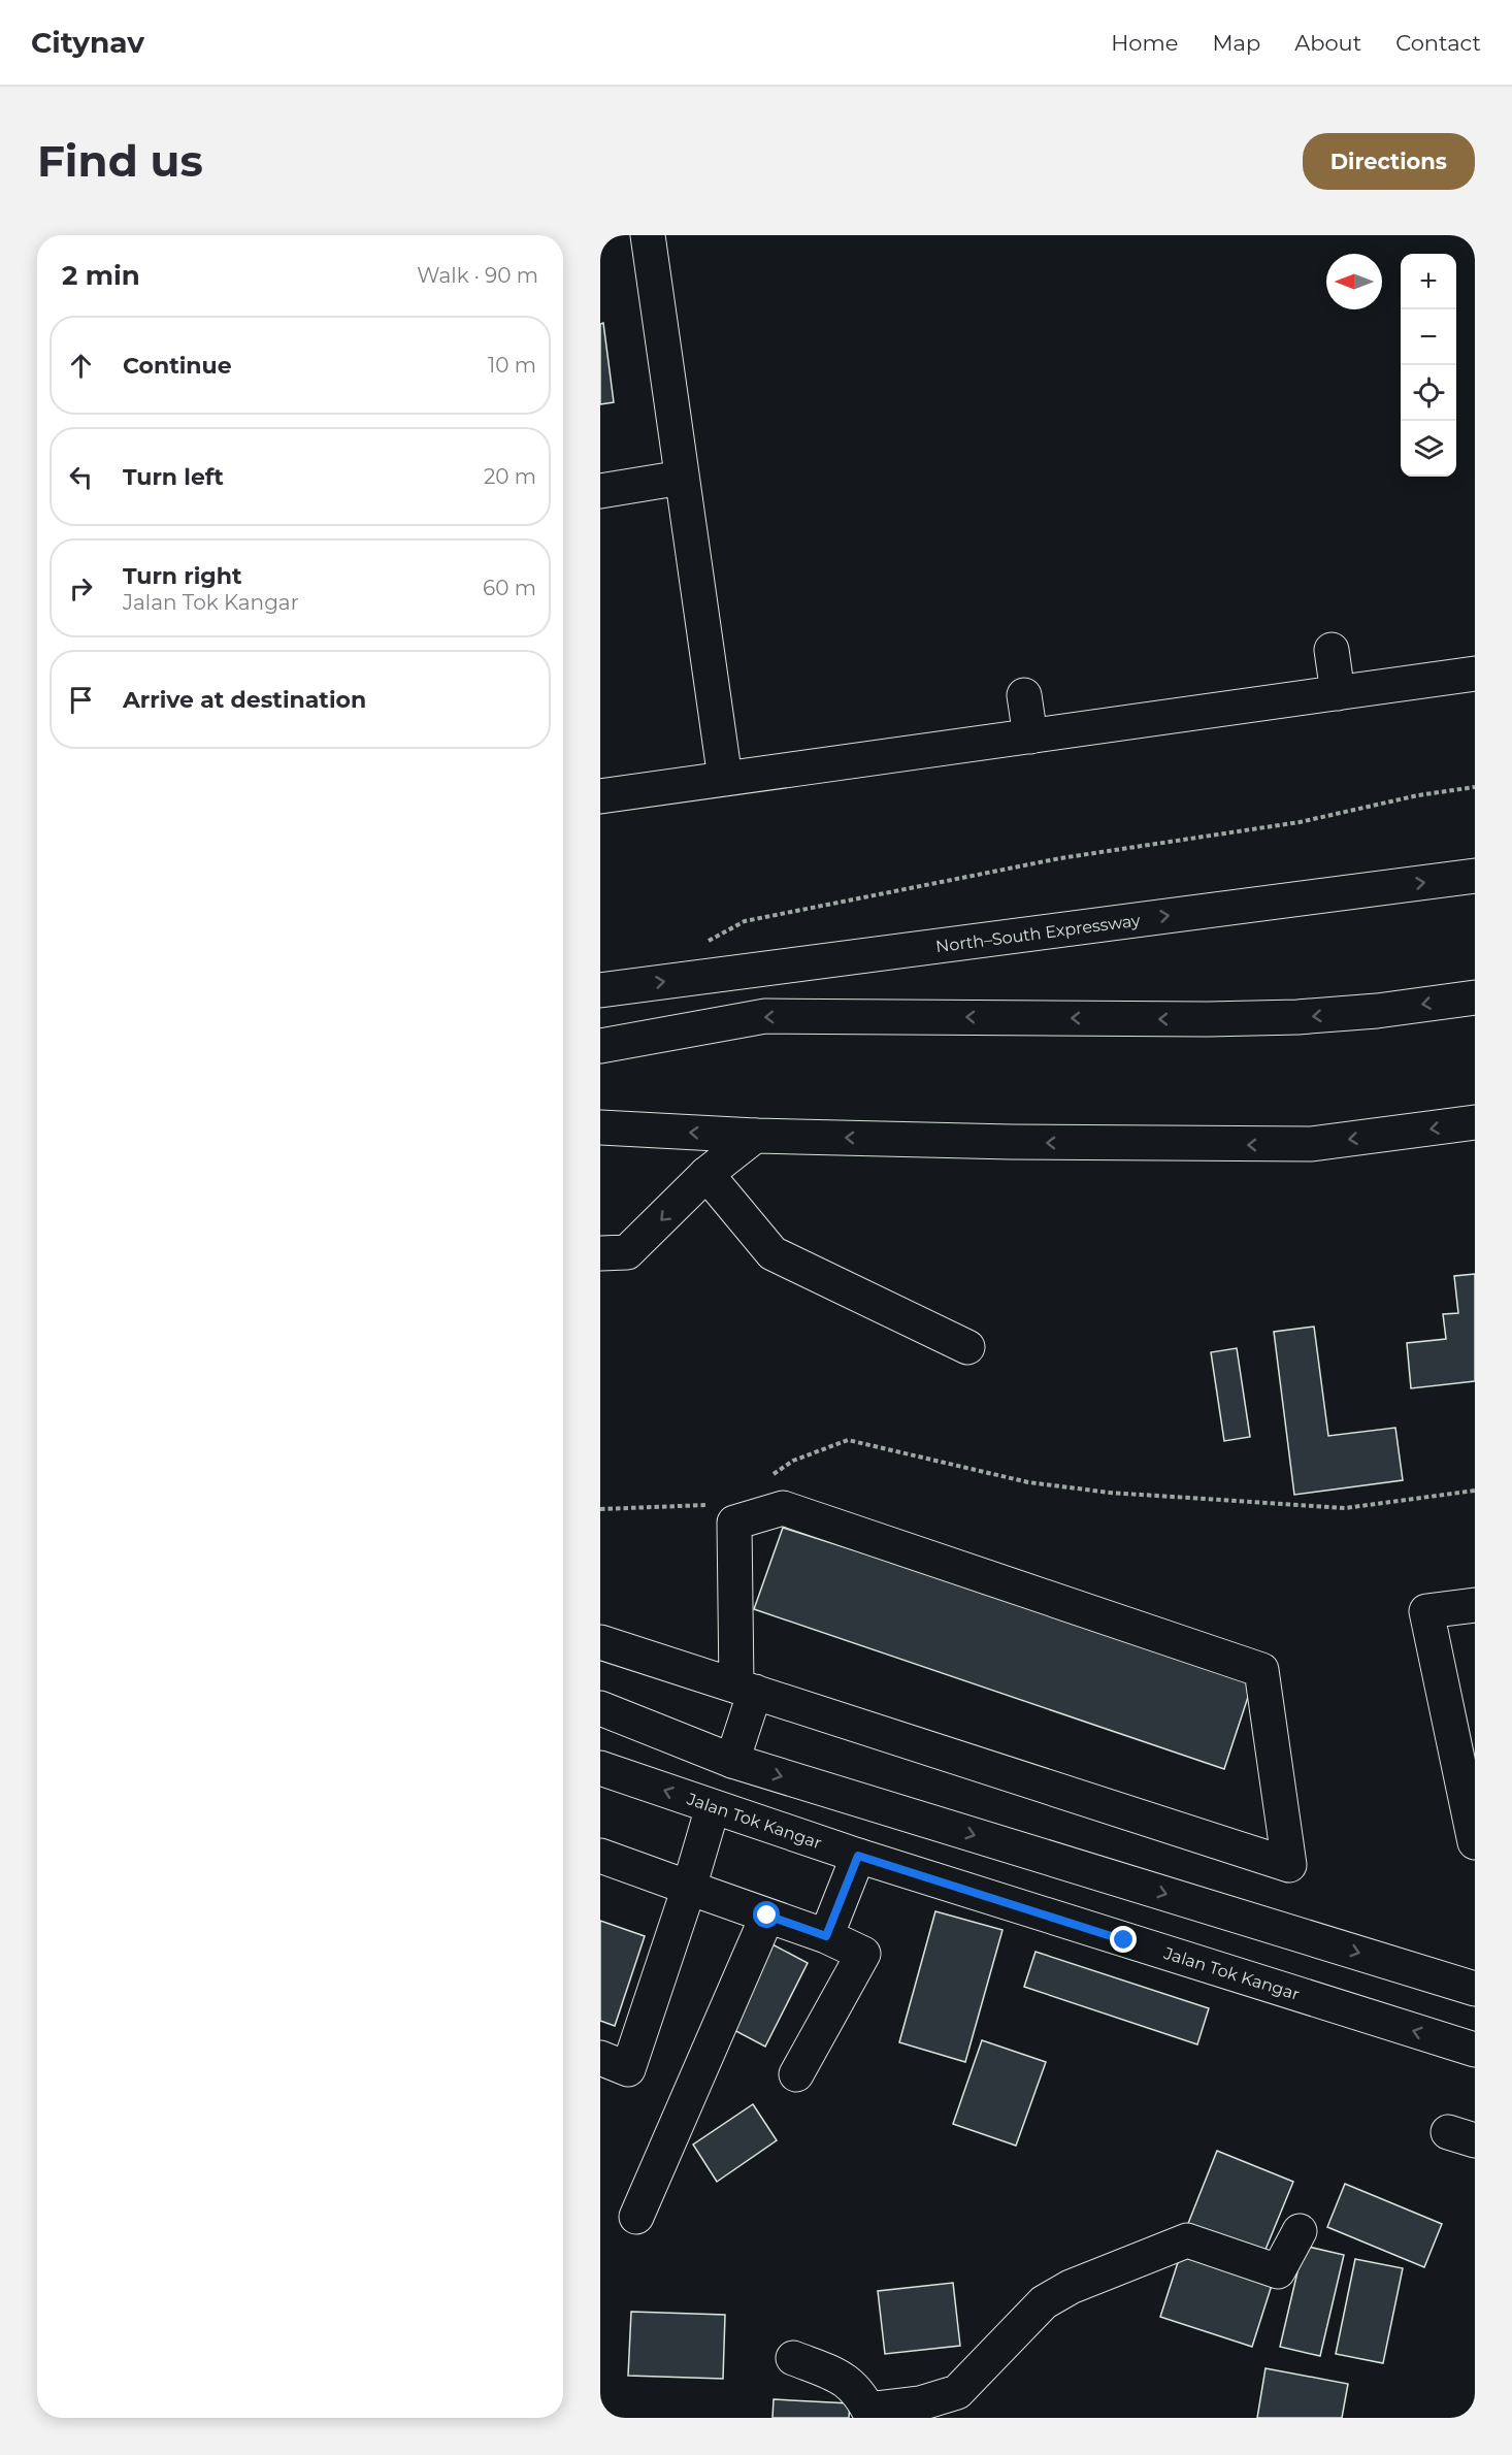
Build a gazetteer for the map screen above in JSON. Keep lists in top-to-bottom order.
{
  "streets": {
    "main road": ["North–South Expressway", "Jalan Tok Kangar"]
  },
  "north": "left",
  "page": {
    "header": "Citynav",
    "nav": [
      "Home",
      "Map",
      "About",
      "Contact"
    ],
    "buttons": "Directions",
    "title": "Find us",
    "heading": ["2 min", "Walk · 90 m"],
    "map_buttons": ["+", "−"],
    "list": [
      ["Continue", "10 m"],
      ["Turn left", "20 m"],
      ["Turn right", "Jalan Tok Kangar", "60 m"],
      "Arrive at destination"
    ]
  }
}
